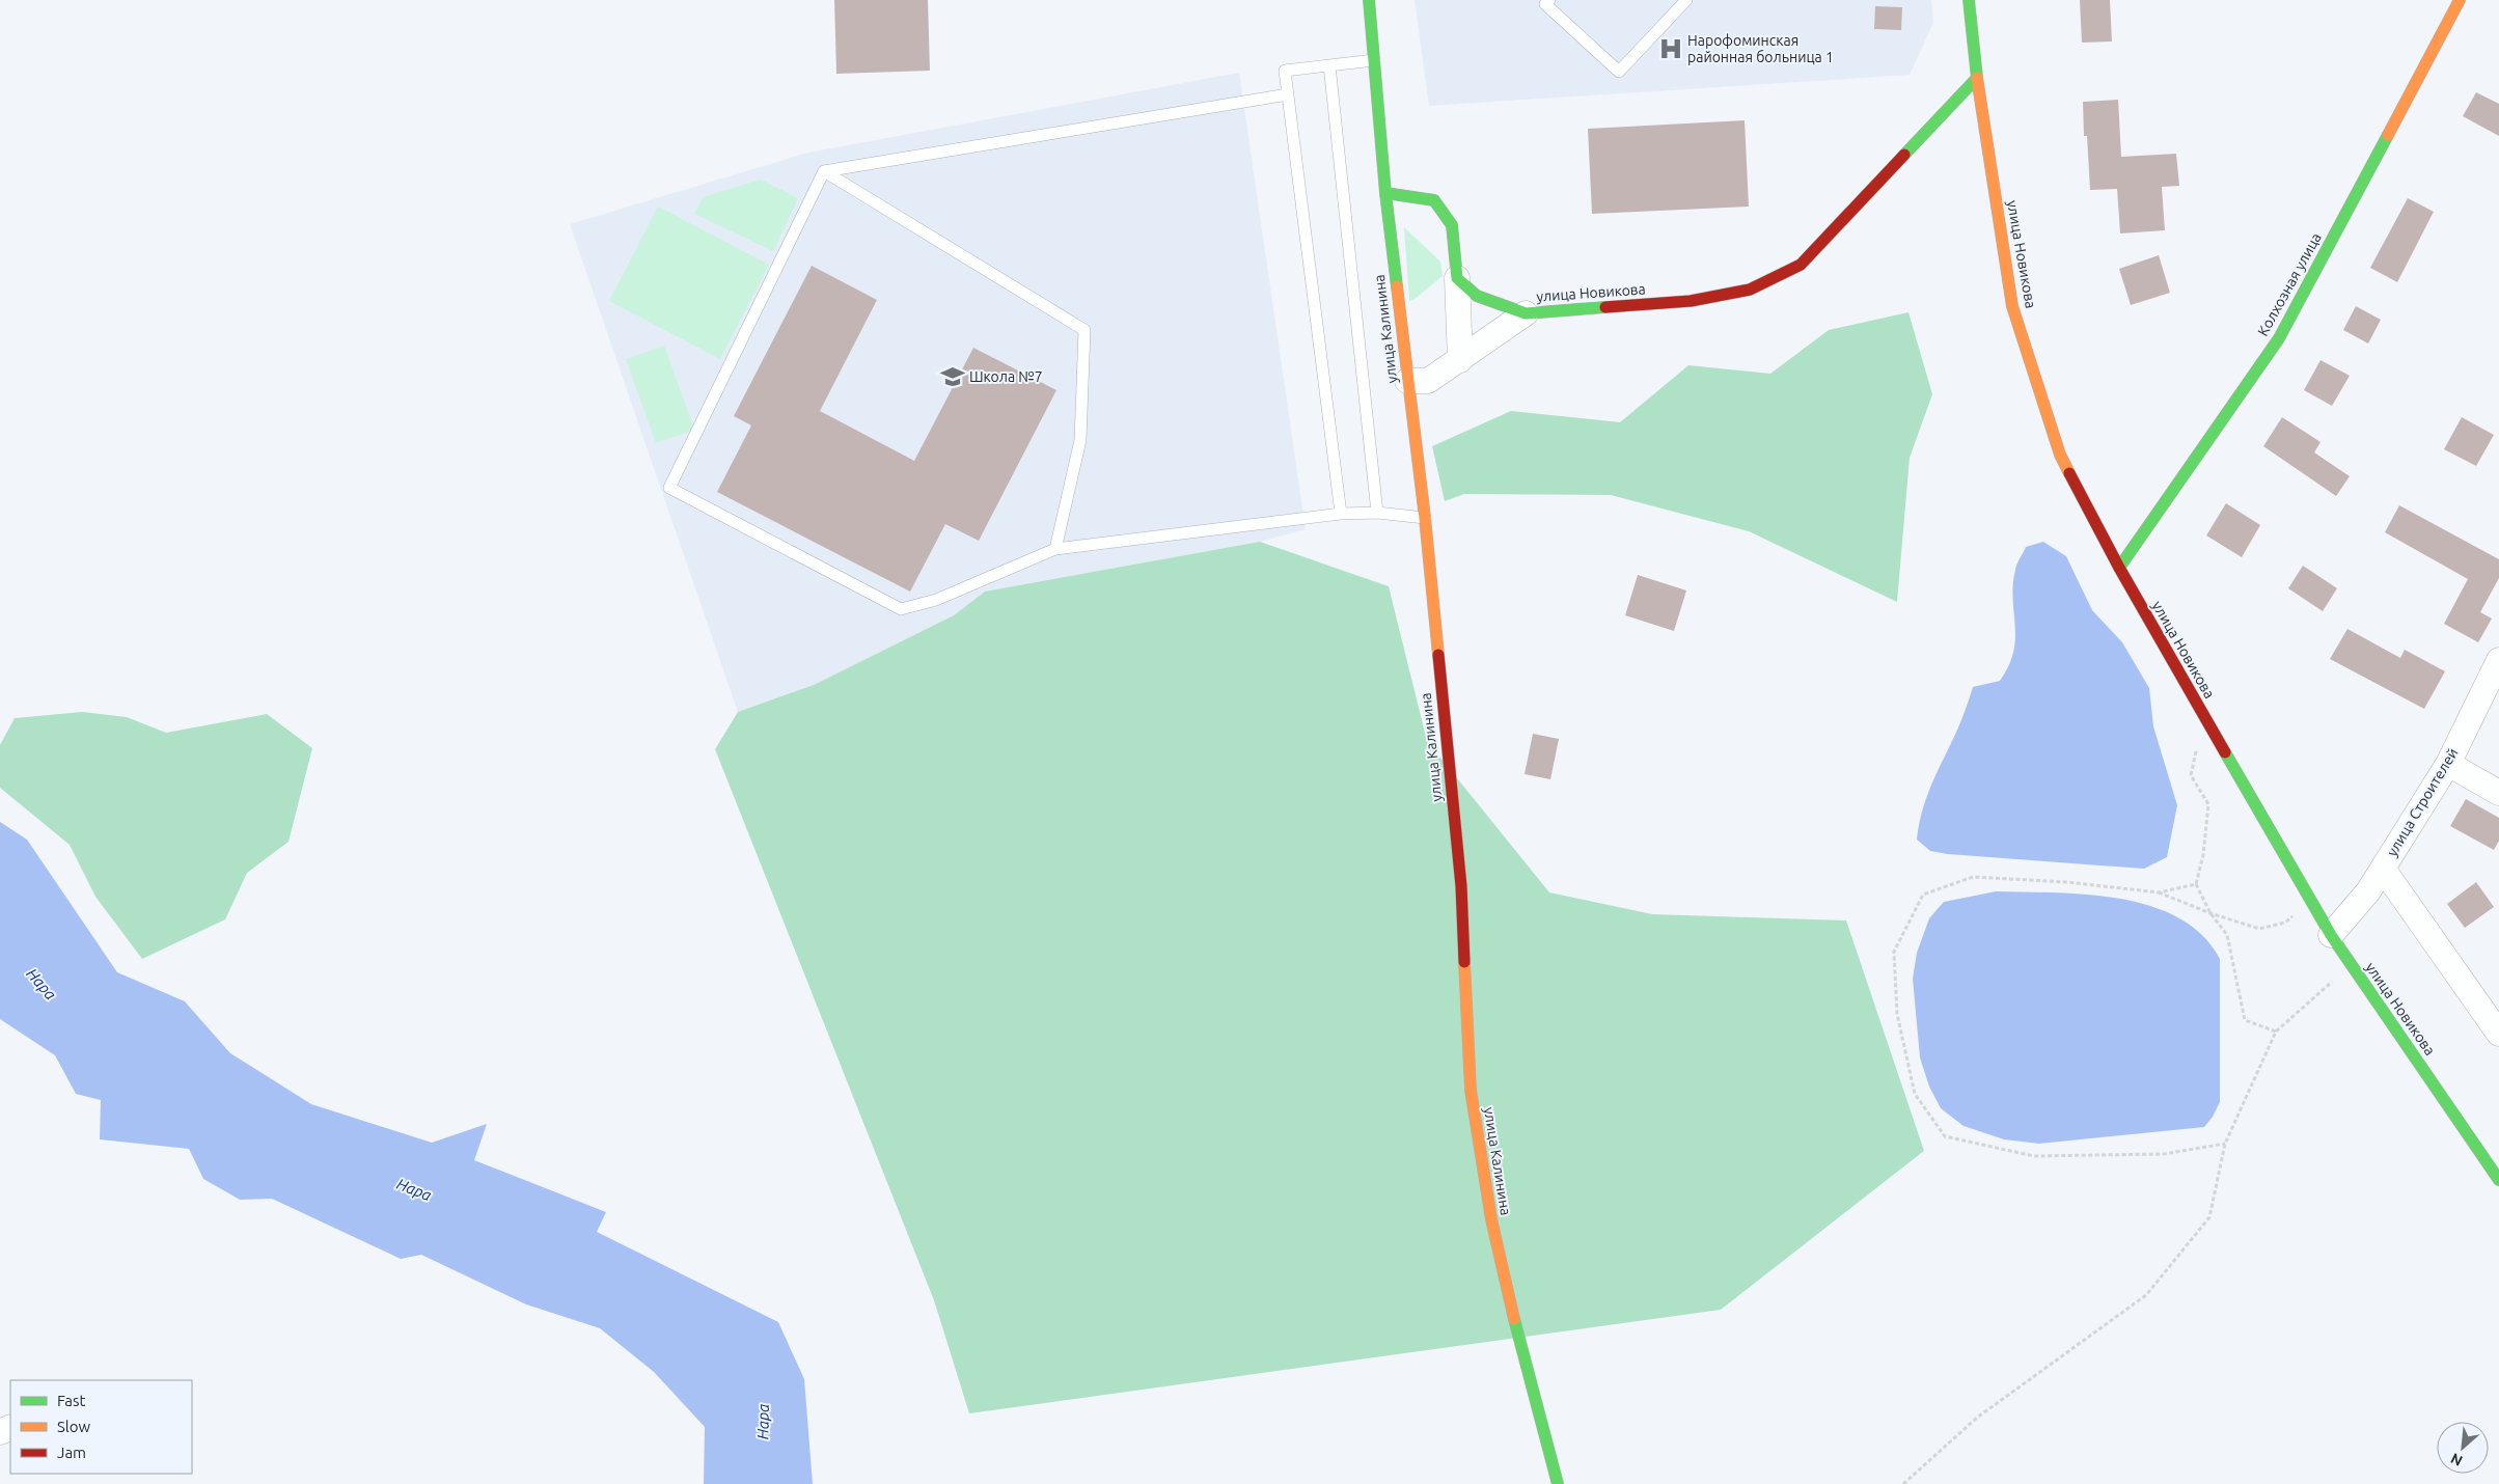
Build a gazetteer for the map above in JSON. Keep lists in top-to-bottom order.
{
  "streets": {
    "street": [
      "улица Новикова",
      "Колхозная улица",
      "улица Калинина",
      "улица Строителей"
    ]
  },
  "crossings": [
    ["улица Новикова", "Колхозная улица"],
    ["улица Новикова", "улица Строителей"]
  ],
  "water": ["Нара"],
  "places": {
    "hospital": ["Нарофоминская районная больница 1"],
    "school or university": ["Школа №7"]
  },
  "legend": ["Fast", "Slow", "Jam"],
  "north": "bottom left"
}
